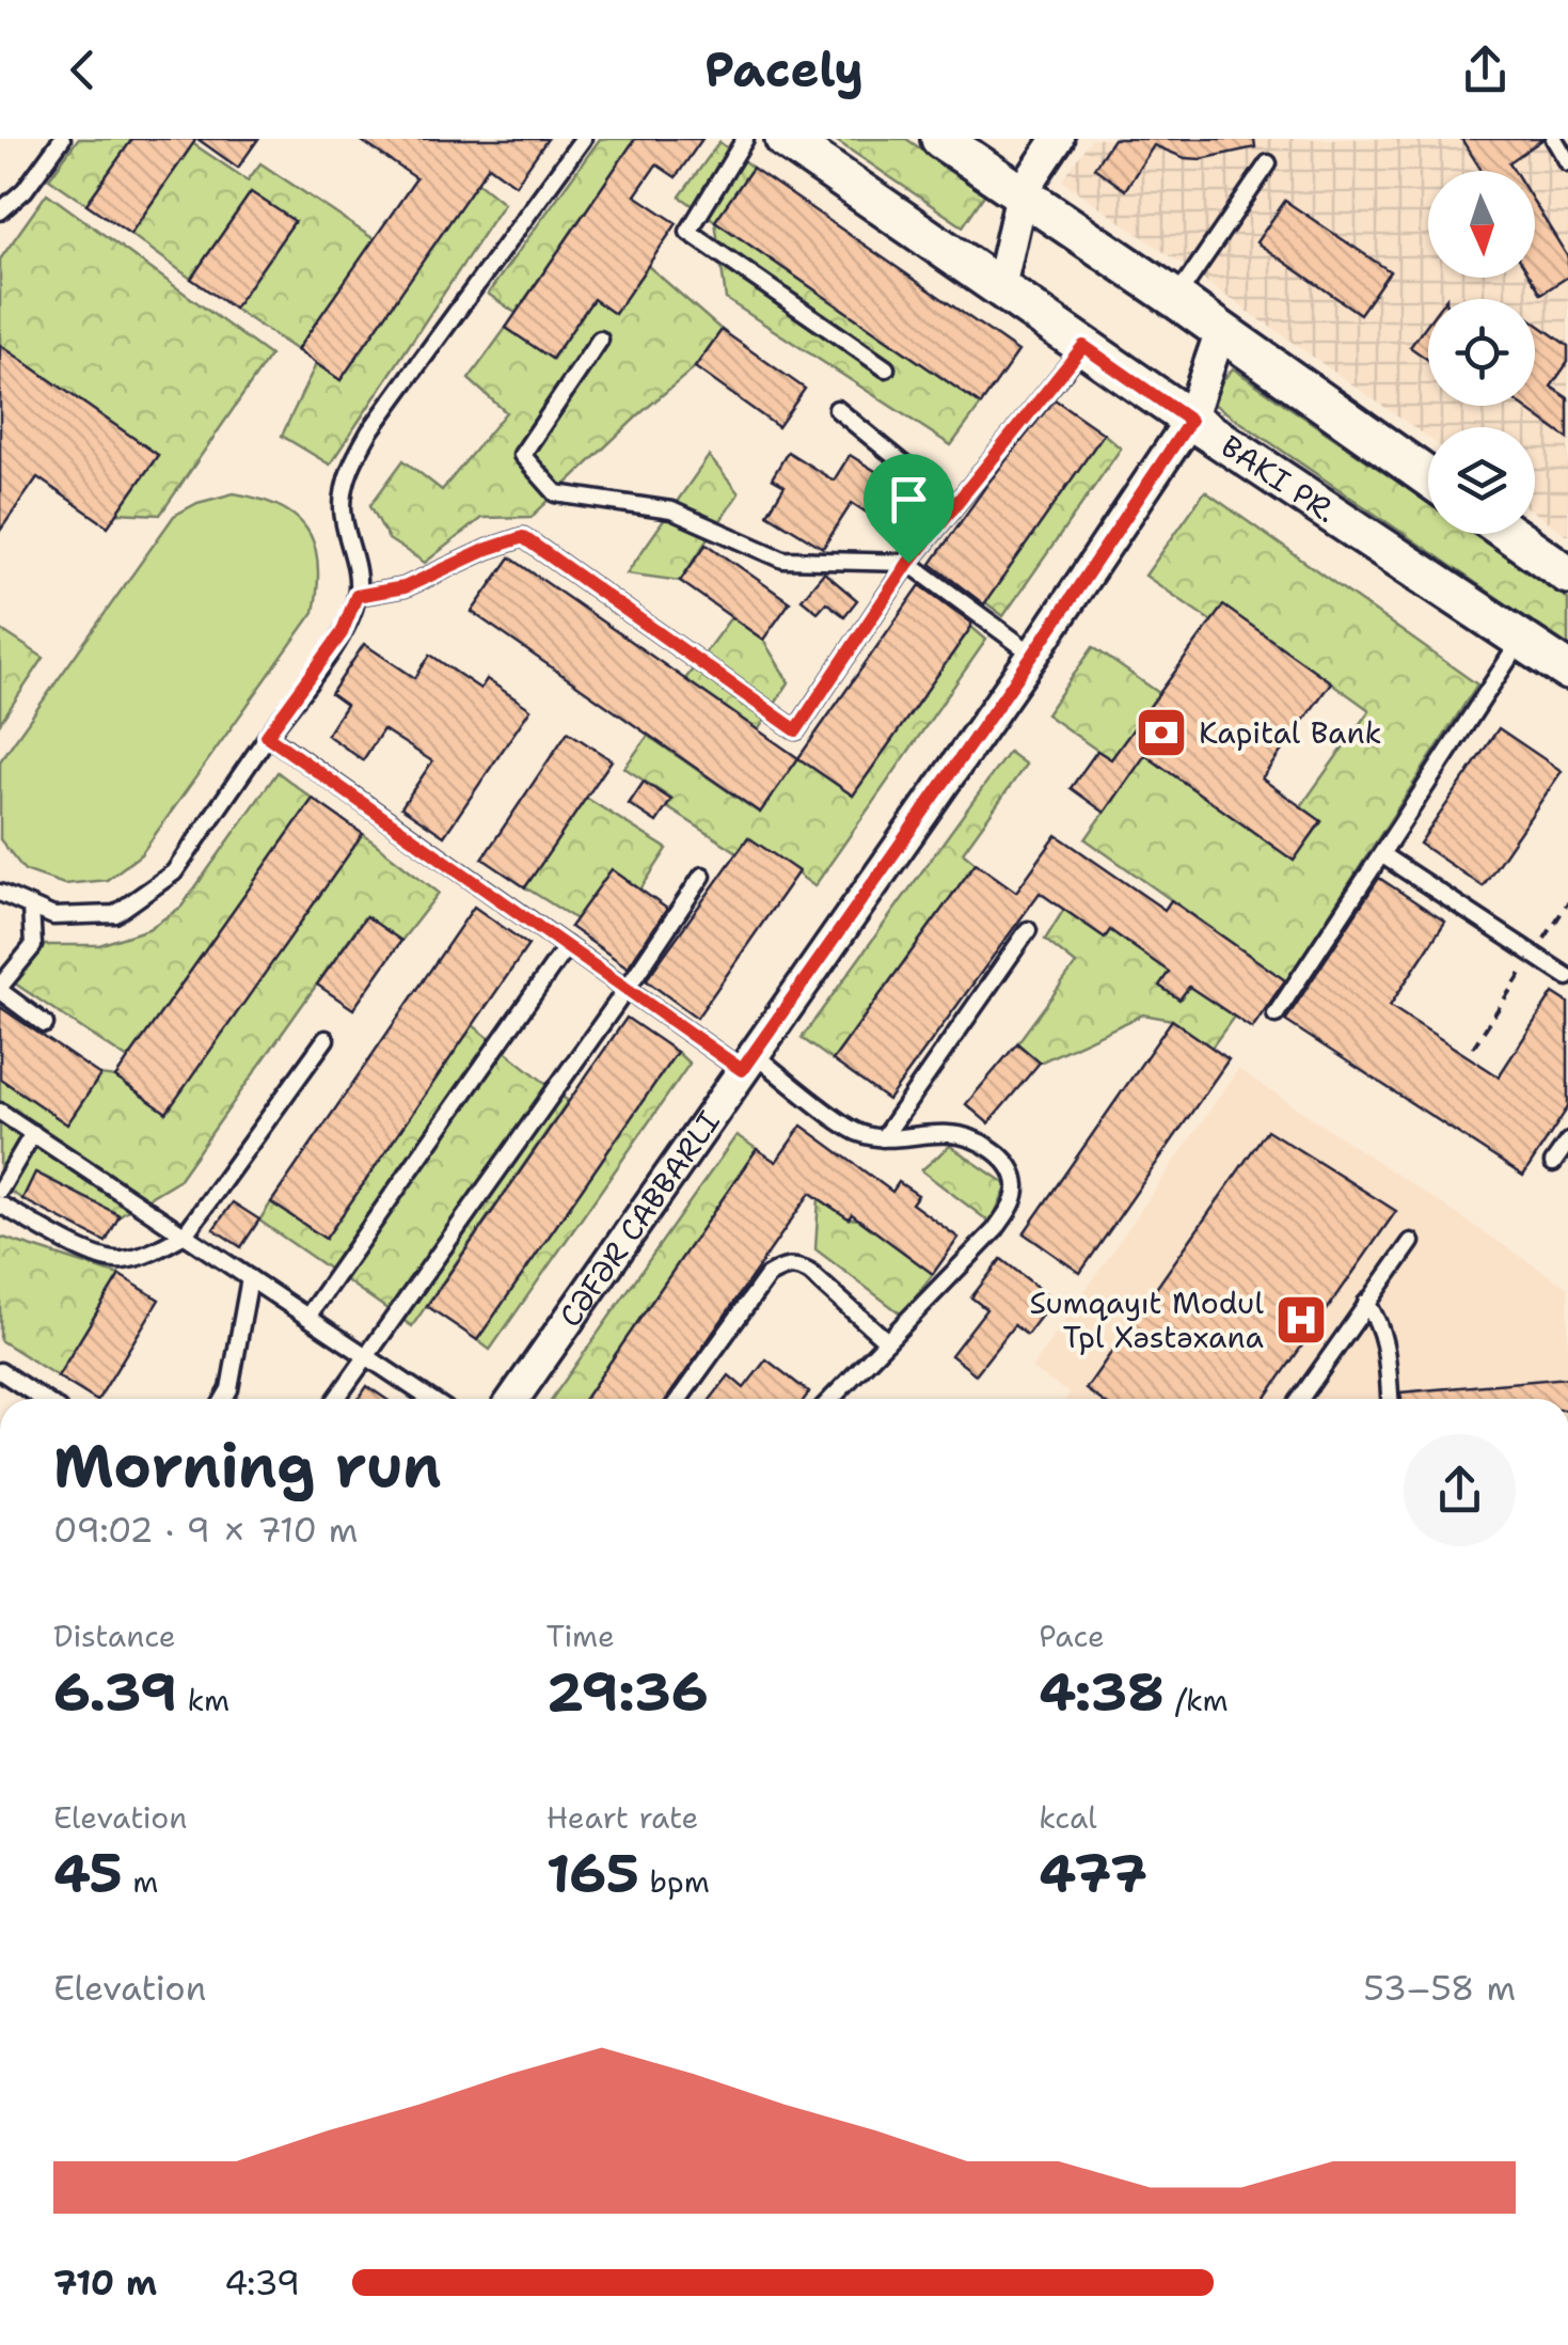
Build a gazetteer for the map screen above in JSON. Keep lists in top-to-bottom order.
{
  "places": {
    "bank": ["Kapital Bank"],
    "hospital": ["Sumqayıt Modul Tpl Xəstəxana"]
  },
  "north": "bottom",
  "page": {
    "header": "Pacely",
    "heading": ["Morning run", "09:02 · 9 × 710 m"],
    "stats": [
      ["Distance", "6.39 km"],
      ["Time", "29:36"],
      ["Pace", "4:38 /km"],
      ["Elevation", "45 m"],
      ["Heart rate", "165 bpm"],
      ["kcal", "477"]
    ],
    "chart": ["Elevation", "53–58 m"],
    "list": [
      {
        "name": "710 m",
        "note": "4:39"
      }
    ]
  }
}
